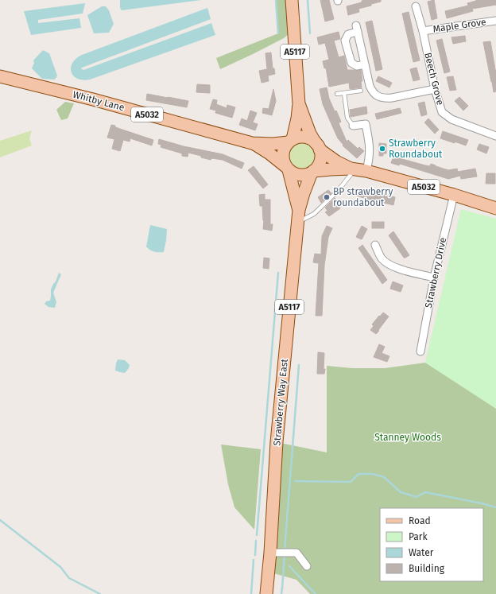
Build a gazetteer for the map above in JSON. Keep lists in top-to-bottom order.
{
  "streets": {
    "main road": [
      "A5117",
      "Whitby Lane",
      "A5032",
      "Strawberry Way East"
    ],
    "street": ["Maple Grove", "Beech Grove", "Strawberry Drive"]
  },
  "crossings": [
    ["Maple Grove", "Beech Grove"],
    ["A5117", "Whitby Lane"],
    ["A5117", "A5032"],
    ["A5117", "Strawberry Way East"],
    ["Whitby Lane", "A5032"],
    ["Whitby Lane", "Strawberry Way East"],
    ["A5032", "Strawberry Drive"],
    ["A5032", "Strawberry Way East"]
  ],
  "parks": ["Stanney Woods"],
  "places": ["Strawberry Roundabout", "BP strawberry roundabout"],
  "legend": [
    "Road",
    "Park",
    "Water",
    "Building"
  ]
}
